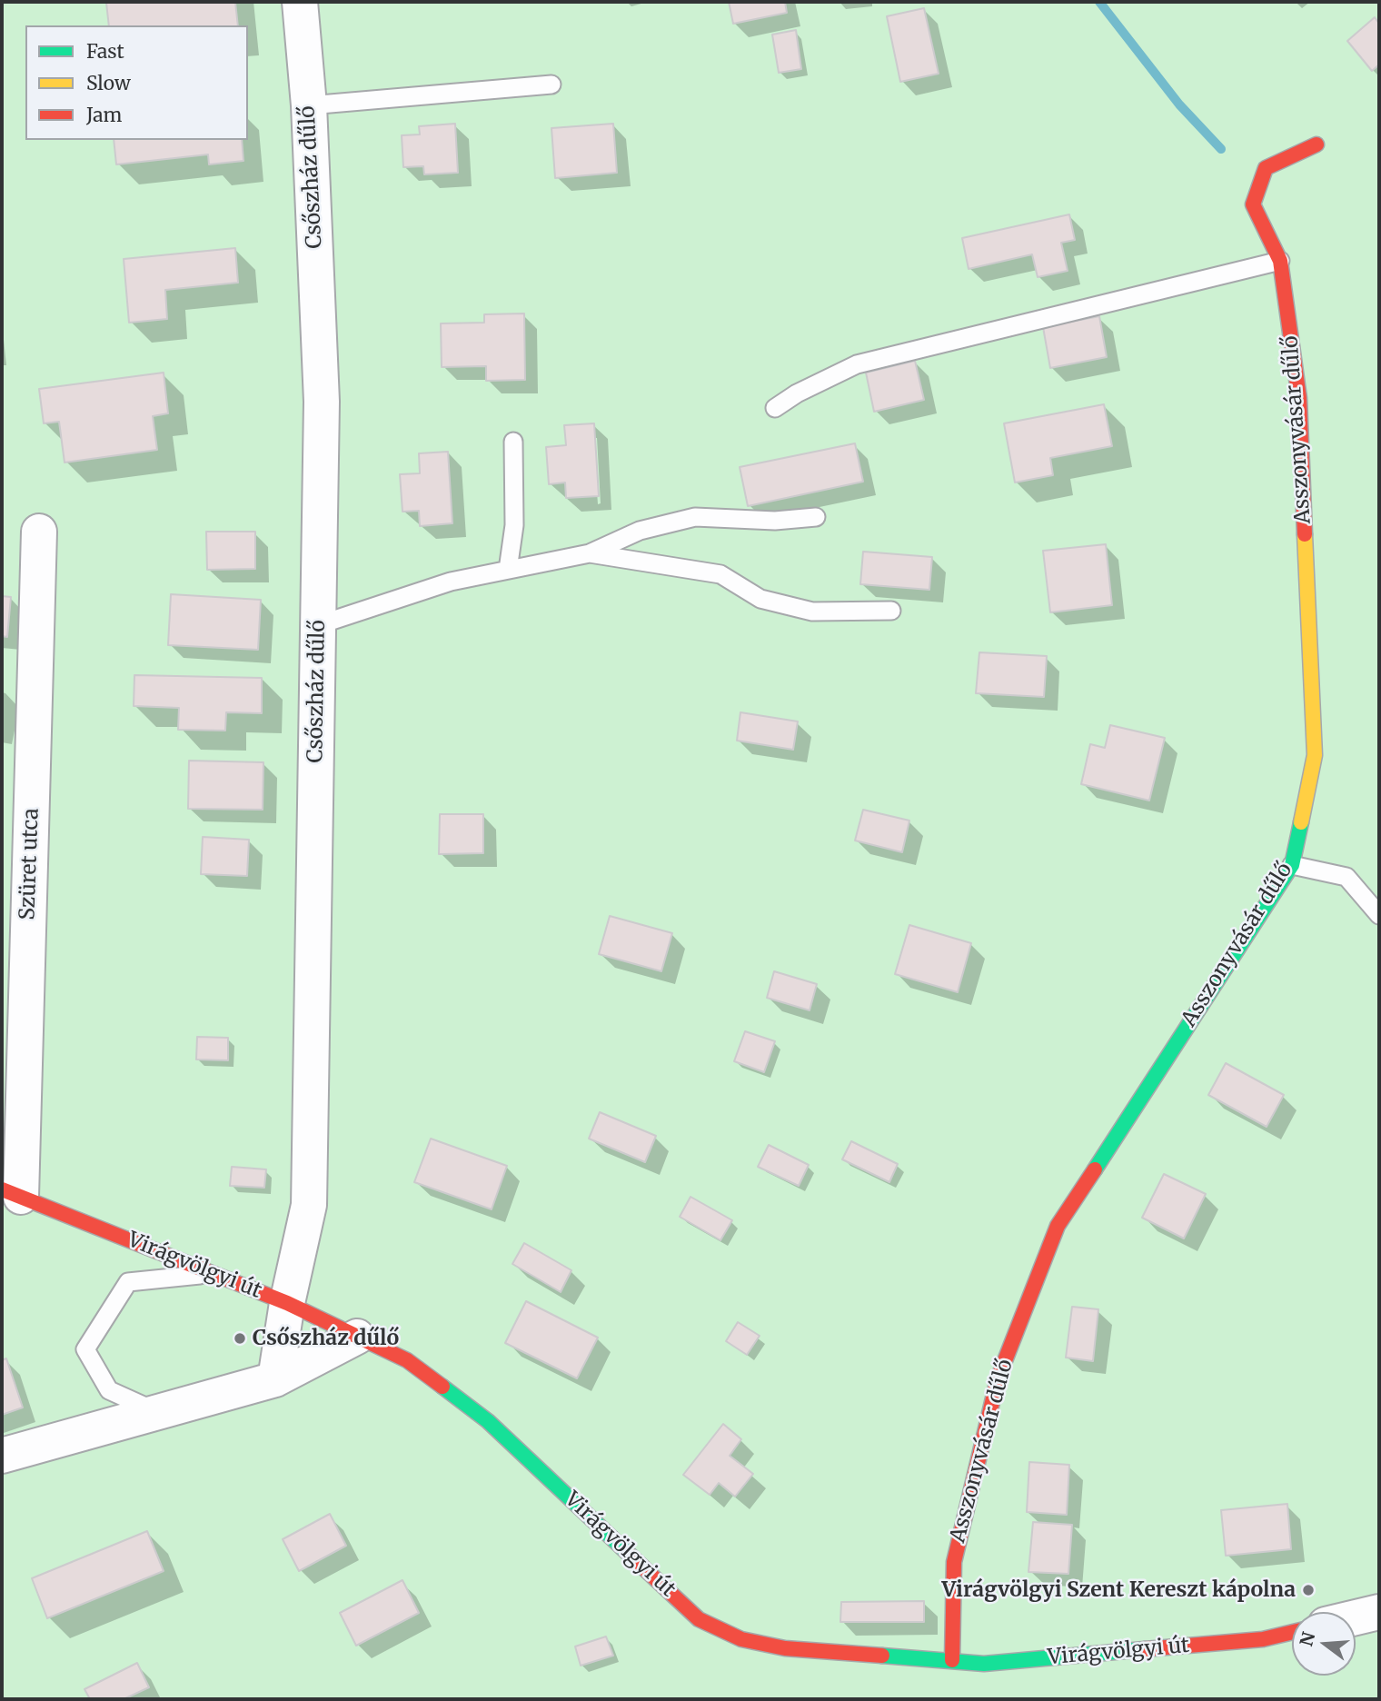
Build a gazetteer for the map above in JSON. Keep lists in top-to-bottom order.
{
  "streets": {
    "street": [
      "Csőszház dűlő",
      "Asszonyvásár dűlő",
      "Szüret utca",
      "Virágvölgyi út"
    ]
  },
  "crossings": [
    ["Csőszház dűlő", "Virágvölgyi út"],
    ["Asszonyvásár dűlő", "Virágvölgyi út"],
    ["Szüret utca", "Virágvölgyi út"]
  ],
  "places": ["Csőszház dűlő", "Virágvölgyi Szent Kereszt kápolna"],
  "legend": ["Fast", "Slow", "Jam"],
  "north": "left"
}
